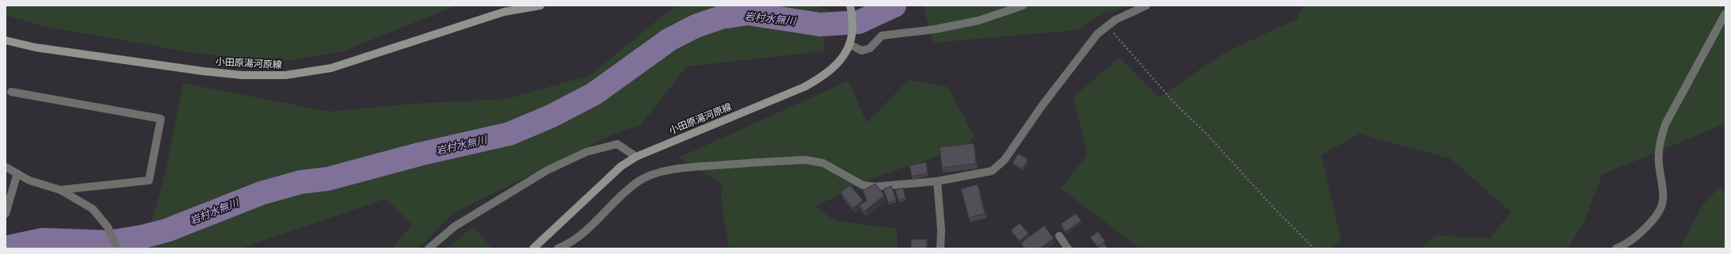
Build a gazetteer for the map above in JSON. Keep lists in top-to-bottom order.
{
  "streets": {
    "main road": ["小田原湯河原線"]
  },
  "water": ["岩村水無川"]
}
